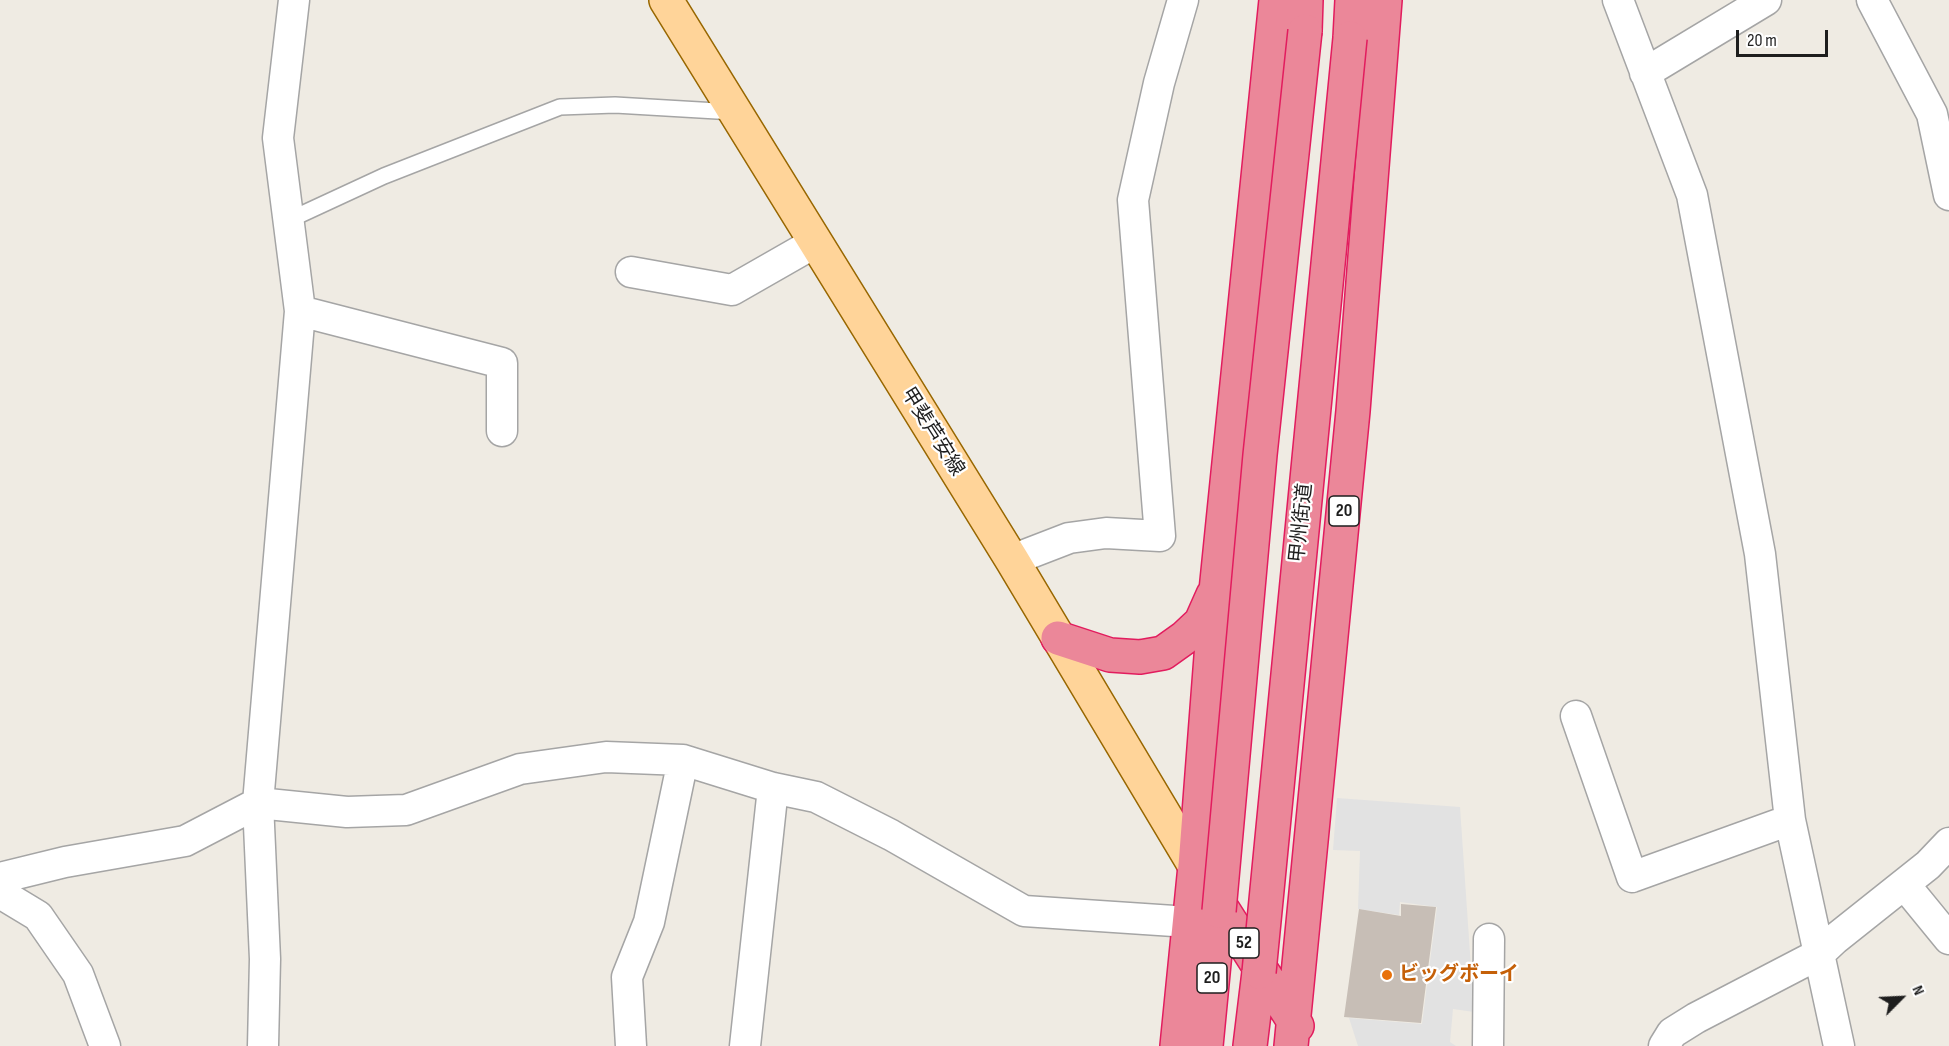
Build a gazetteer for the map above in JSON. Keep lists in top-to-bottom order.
{
  "streets": {
    "highway": ["20", "甲州街道", "52"],
    "main road": ["甲斐芦安線"]
  },
  "crossings": [
    ["甲斐芦安線", "52"],
    ["甲州街道", "52"]
  ],
  "places": ["ビッグボーイ"],
  "scale_bar": "20 m",
  "north": "top right"
}
